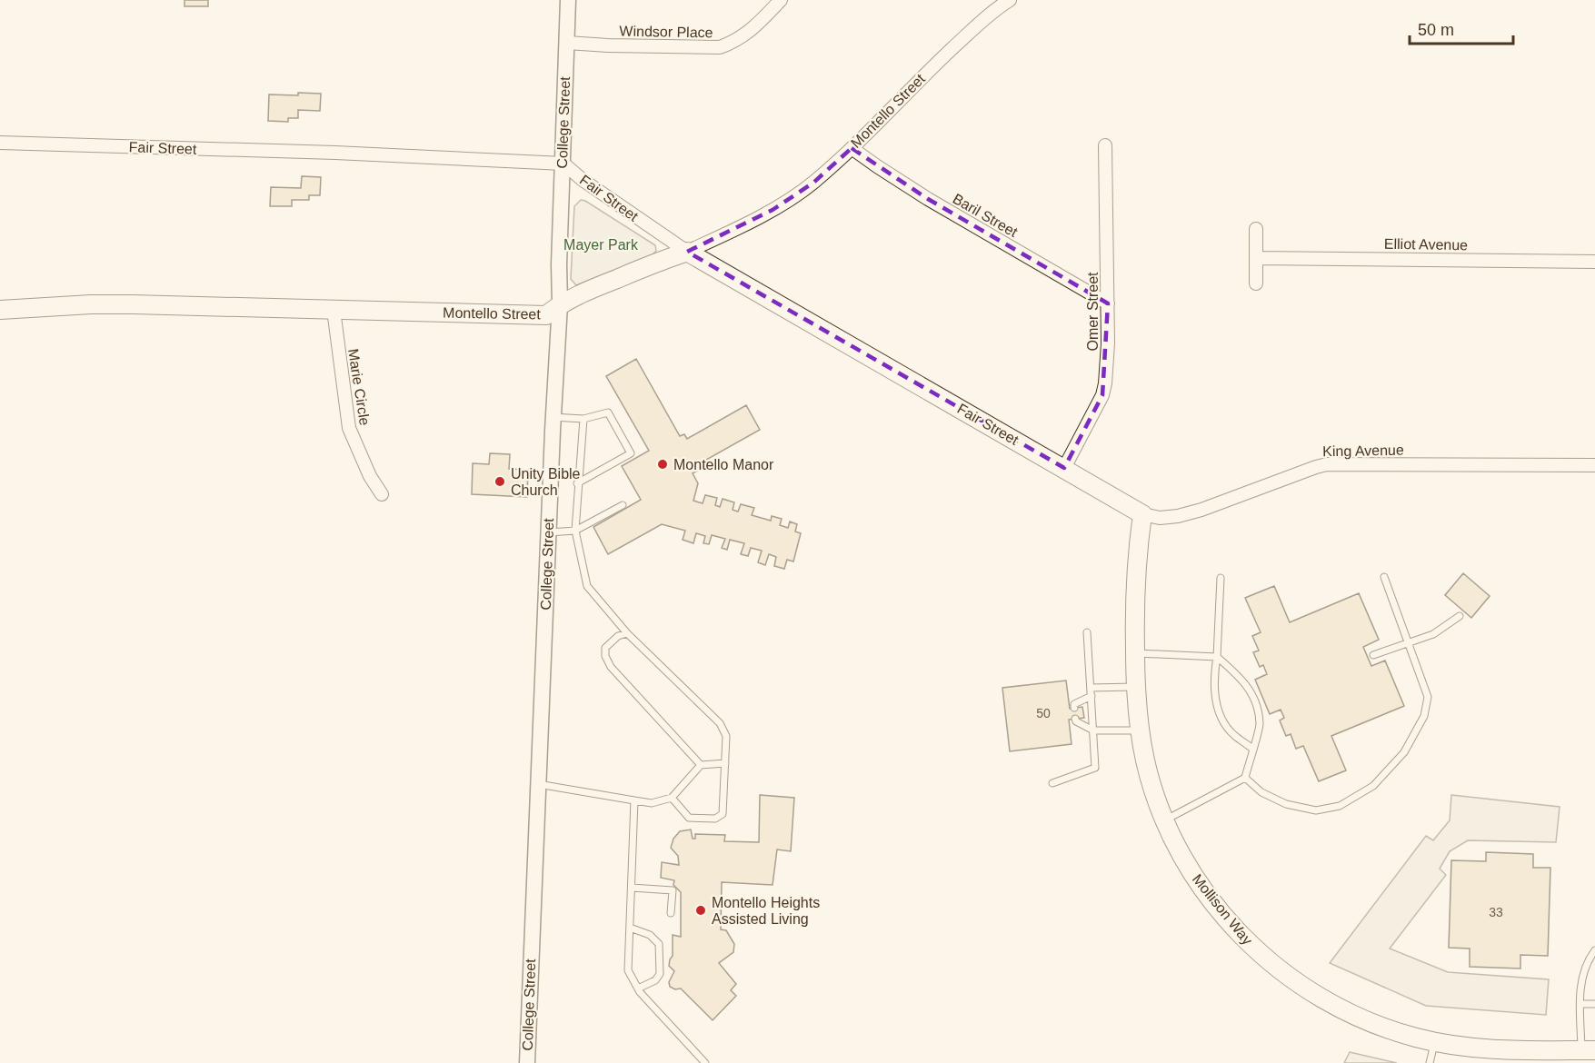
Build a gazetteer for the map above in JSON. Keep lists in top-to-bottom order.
{
  "streets": {
    "main road": ["Montello Street", "Fair Street", "Mollison Way"],
    "street": [
      "Windsor Place",
      "College Street",
      "Baril Street",
      "Elliot Avenue",
      "Omer Street",
      "Marie Circle",
      "King Avenue"
    ]
  },
  "crossings": [
    ["Windsor Place", "College Street"],
    ["Montello Street", "College Street"],
    ["Montello Street", "Fair Street"],
    ["Montello Street", "Baril Street"],
    ["Montello Street", "Marie Circle"],
    ["College Street", "Fair Street"],
    ["Fair Street", "Omer Street"],
    ["Fair Street", "King Avenue"],
    ["Fair Street", "Mollison Way"],
    ["Baril Street", "Omer Street"],
    ["King Avenue", "Mollison Way"]
  ],
  "parks": ["Mayer Park"],
  "places": ["Montello Manor", "Unity Bible Church", "Montello Heights Assisted Living"],
  "house_numbers": ["50", "33"],
  "scale_bar": "50 m"
}
